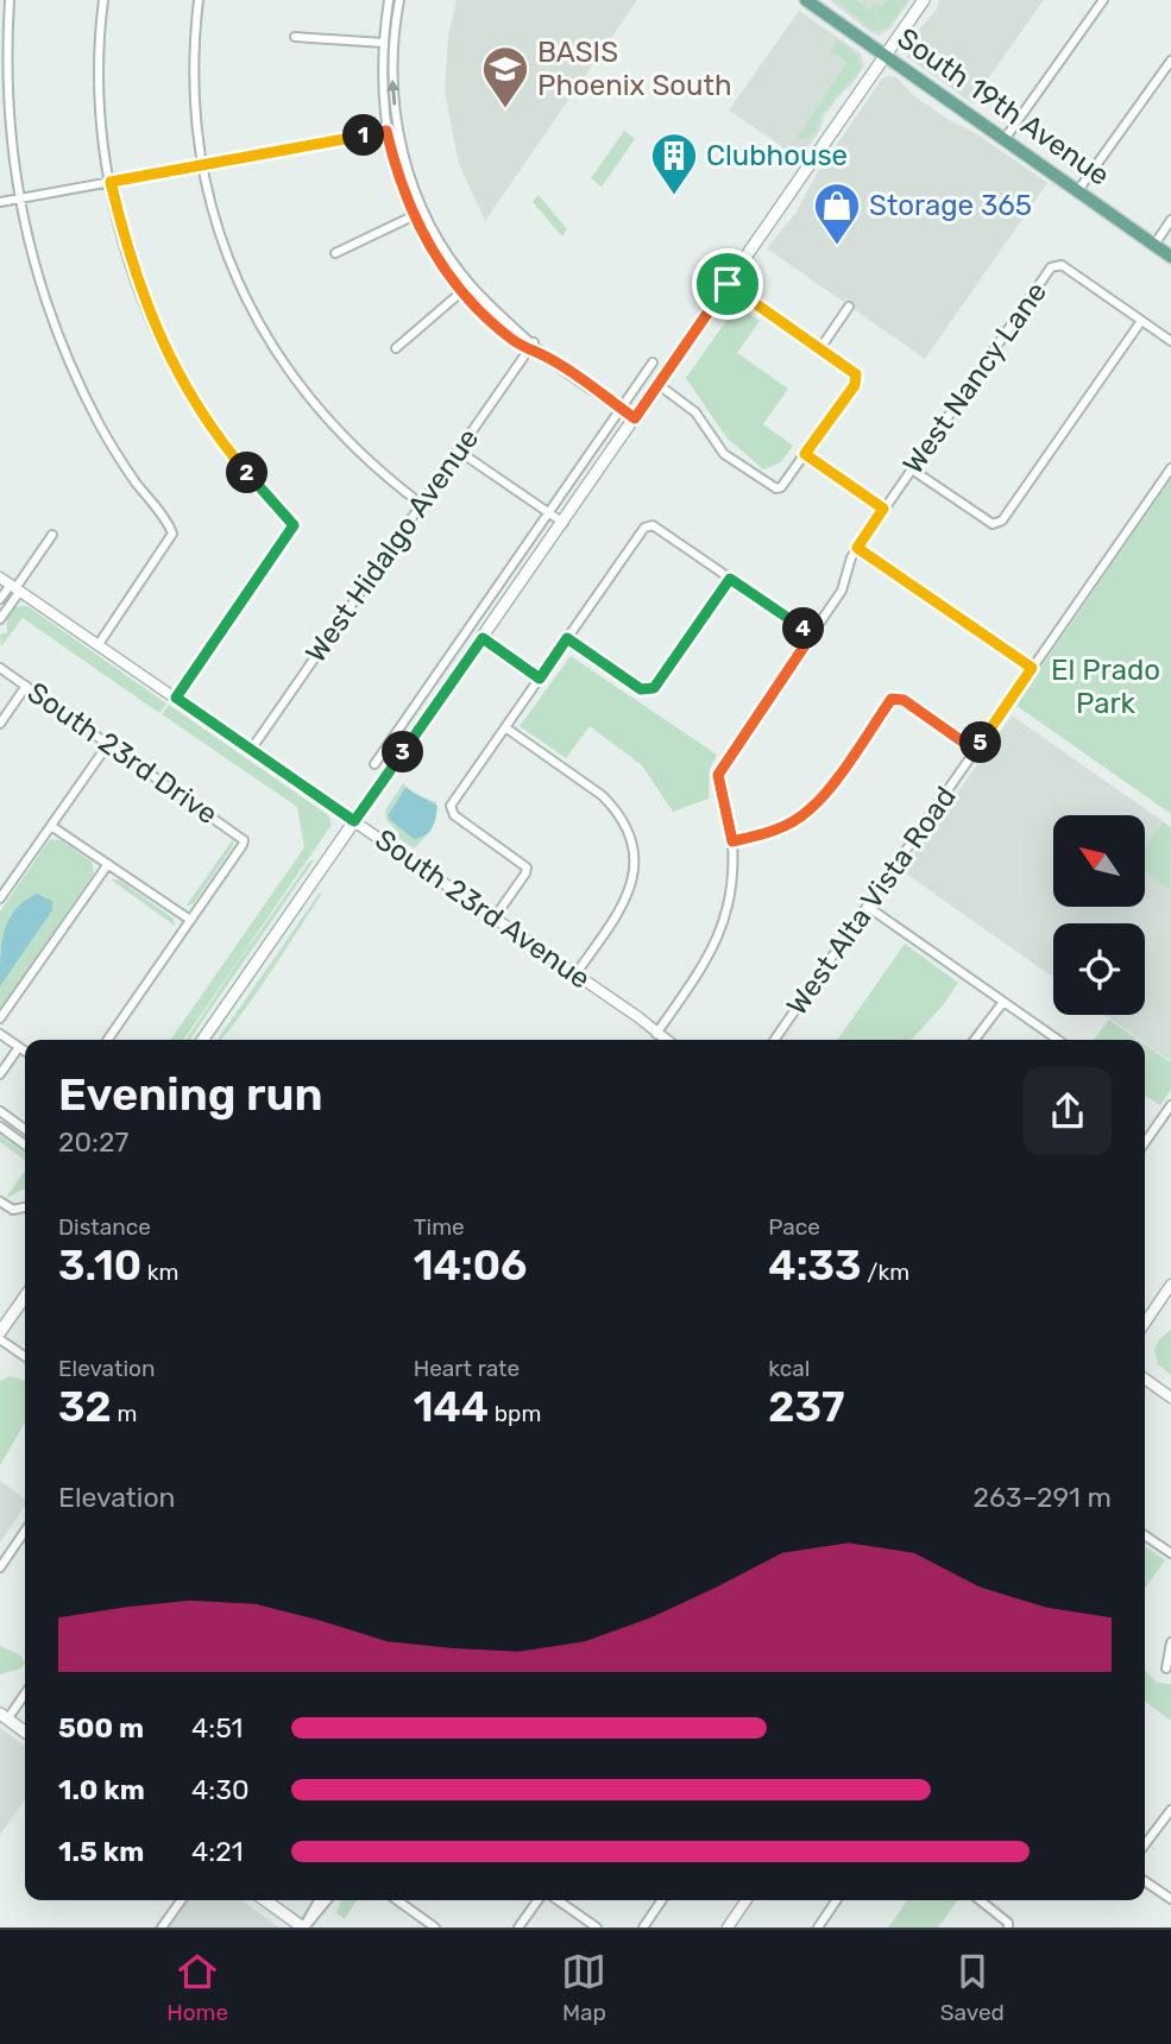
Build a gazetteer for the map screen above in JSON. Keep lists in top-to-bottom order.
{
  "streets": {
    "main road": ["South 19th Avenue"],
    "street": [
      "West Nancy Lane",
      "West Hidalgo Avenue",
      "South 23rd Drive",
      "West Alta Vista Road",
      "South 23rd Avenue"
    ]
  },
  "crossings": [
    ["West Nancy Lane", "South 23rd Avenue"],
    ["West Hidalgo Avenue", "South 23rd Avenue"]
  ],
  "parks": ["El Prado Park"],
  "places": {
    "school or university": ["BASIS Phoenix South"],
    "building": ["Clubhouse"],
    "shop": ["Storage 365"]
  },
  "north": "top left",
  "page": {
    "pins": [
      "1",
      "2",
      "4",
      "5",
      "3"
    ],
    "heading": ["Evening run", "20:27"],
    "stats": [
      ["Distance", "3.10 km"],
      ["Time", "14:06"],
      ["Pace", "4:33 /km"],
      ["Elevation", "32 m"],
      ["Heart rate", "144 bpm"],
      ["kcal", "237"]
    ],
    "chart": ["Elevation", "263–291 m"],
    "list": [
      {
        "name": "500 m",
        "note": "4:51"
      },
      {
        "name": "1.0 km",
        "note": "4:30"
      },
      {
        "name": "1.5 km",
        "note": "4:21"
      }
    ],
    "tabs": ["Home", "Map", "Saved"]
  }
}
